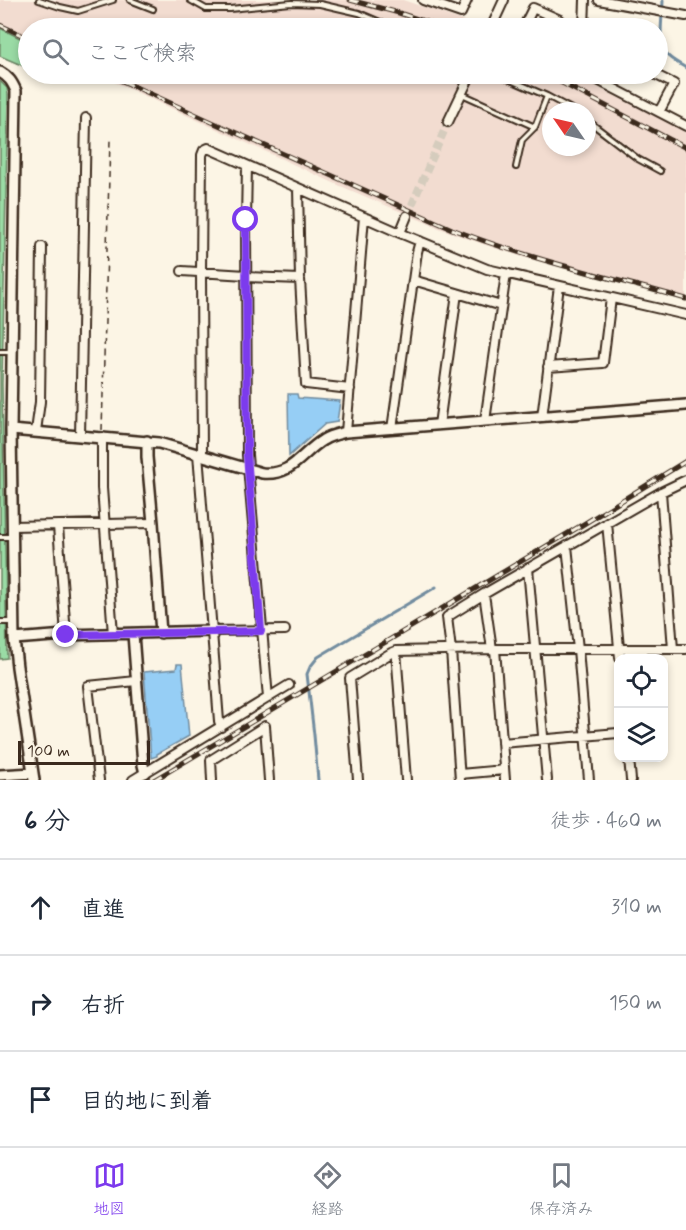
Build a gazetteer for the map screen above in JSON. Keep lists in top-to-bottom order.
{
  "scale_bar": "100 m",
  "north": "top left",
  "page": {
    "search": "ここで検索",
    "scale": "100 m",
    "heading": ["6 分", "徒歩 · 460 m"],
    "list": [
      ["直進", "310 m"],
      ["右折", "150 m"],
      "目的地に到着"
    ],
    "nav": ["地図", "経路", "保存済み"]
  }
}
